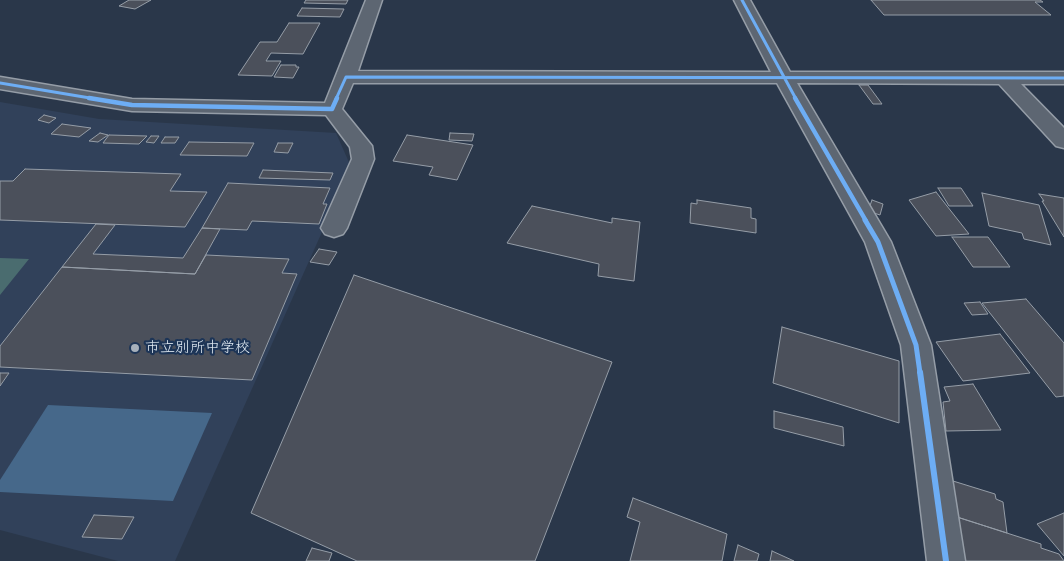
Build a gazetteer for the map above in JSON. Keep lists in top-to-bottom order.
{
  "places": ["市立別所中学校"]
}
